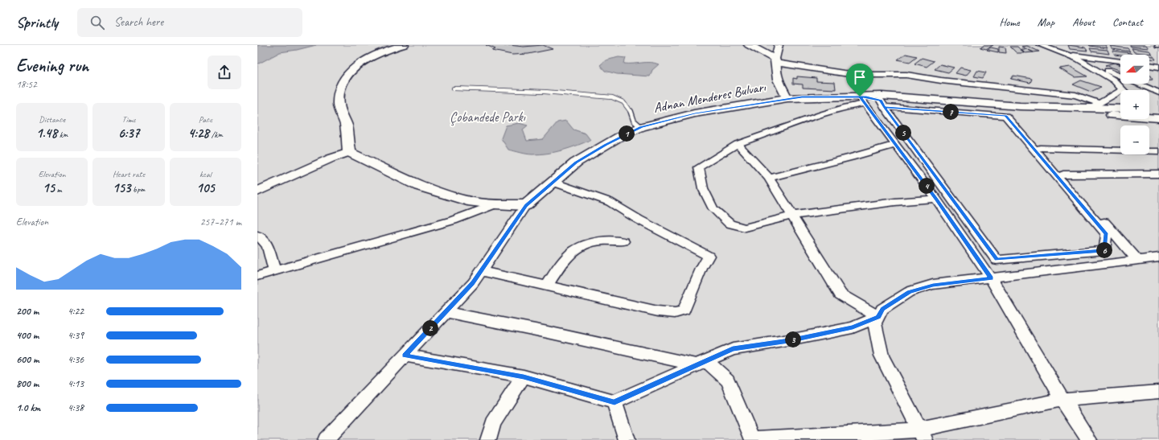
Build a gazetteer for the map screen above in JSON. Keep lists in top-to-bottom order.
{
  "streets": {
    "main road": ["Adnan Menderes Bulvarı"]
  },
  "parks": ["Çobandede Parkı"],
  "north": "left",
  "page": {
    "header": "Sprintly",
    "search": "Search here",
    "nav": [
      "Home",
      "Map",
      "About",
      "Contact"
    ],
    "heading": ["Evening run", "18:52"],
    "map_buttons": ["+", "−"],
    "stats": [
      ["Distance", "1.48 km"],
      ["Time", "6:37"],
      ["Pace", "4:28 /km"],
      ["Elevation", "15 m"],
      ["Heart rate", "153 bpm"],
      ["kcal", "105"]
    ],
    "pins": [
      "7",
      "5",
      "1",
      "4",
      "6",
      "2",
      "3"
    ],
    "chart": ["Elevation", "257–271 m"],
    "list": [
      {
        "name": "200 m",
        "note": "4:22"
      },
      {
        "name": "400 m",
        "note": "4:39"
      },
      {
        "name": "600 m",
        "note": "4:36"
      },
      {
        "name": "800 m",
        "note": "4:13"
      },
      {
        "name": "1.0 km",
        "note": "4:38"
      }
    ]
  }
}
